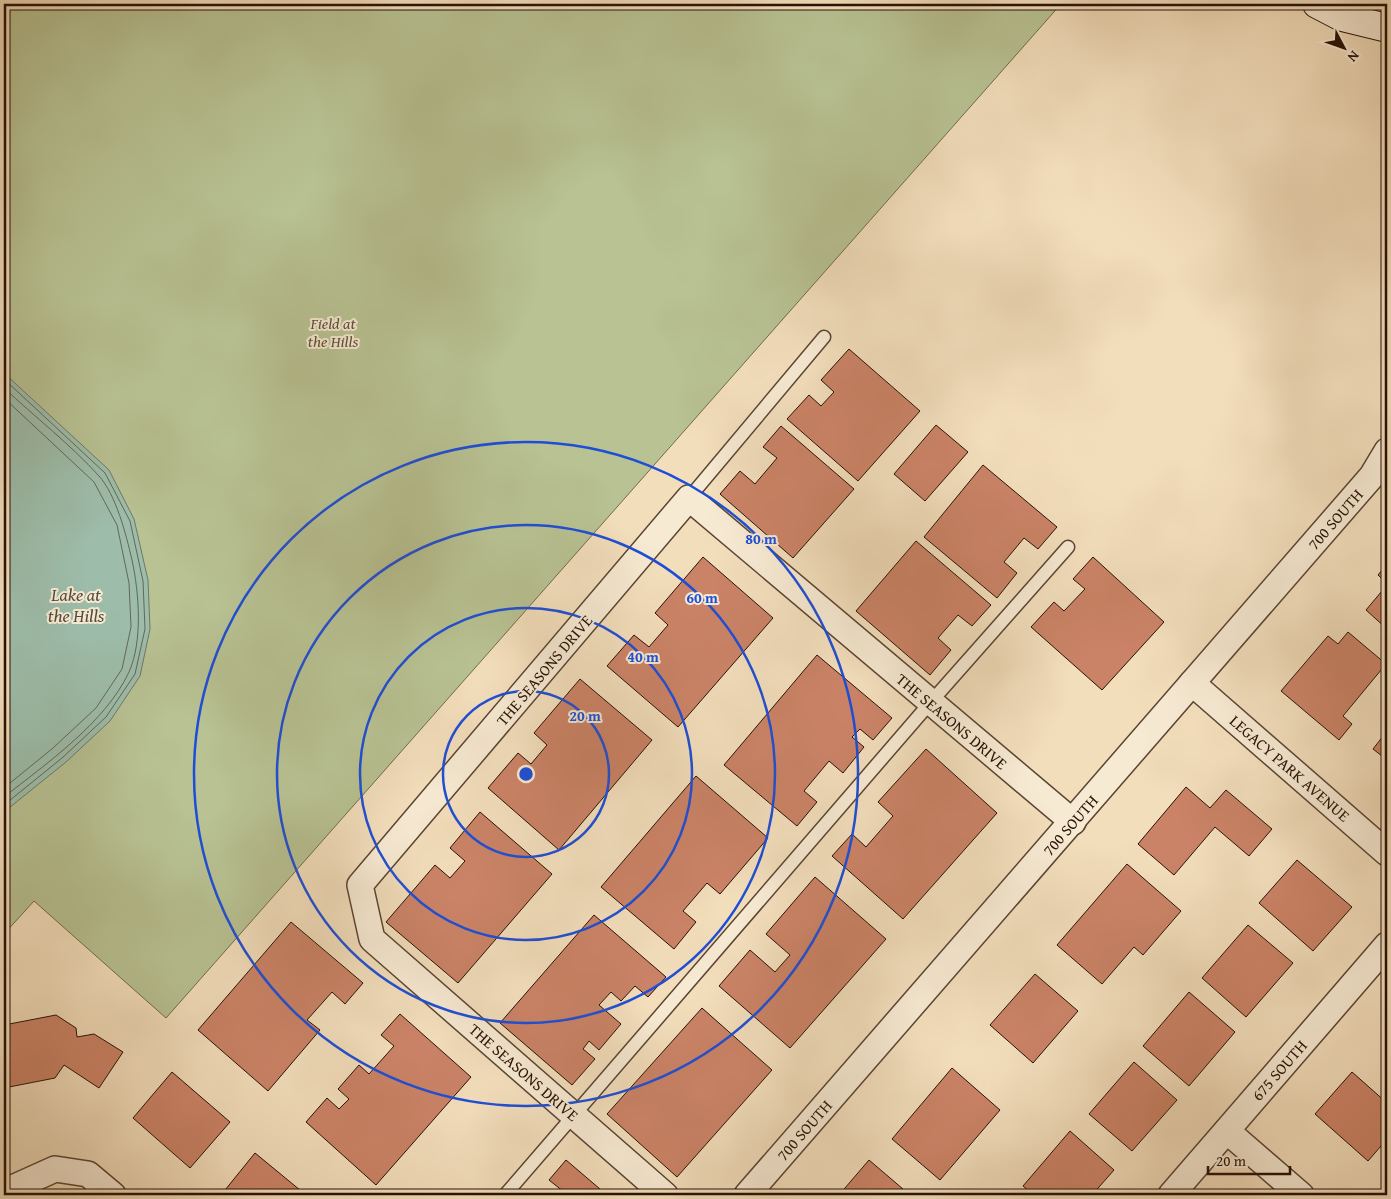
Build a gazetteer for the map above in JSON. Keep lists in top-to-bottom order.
{
  "streets": {
    "street": [
      "700 SOUTH",
      "THE SEASONS DRIVE",
      "LEGACY PARK AVENUE",
      "675 SOUTH"
    ]
  },
  "crossings": [
    ["700 SOUTH", "THE SEASONS DRIVE"],
    ["700 SOUTH", "LEGACY PARK AVENUE"]
  ],
  "water": ["Lake at the Hills"],
  "parks": ["Field at the Hills"],
  "scale_bar": "20 m",
  "north": "bottom right",
  "rings": [
    "80 m",
    "60 m",
    "40 m",
    "20 m"
  ]
}
